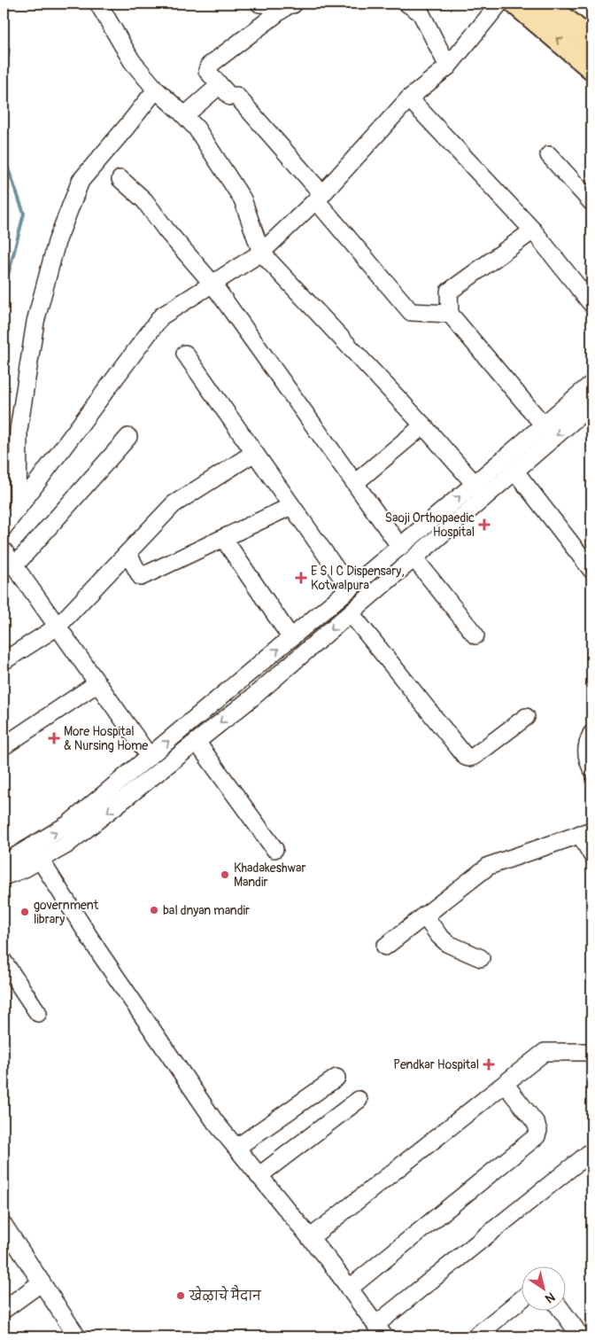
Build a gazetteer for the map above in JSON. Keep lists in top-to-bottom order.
{
  "places": {
    "health": [
      "Saoji Orthopaedic Hospital",
      "E S I C Dispensary, Kotwalpura",
      "More Hospital & Nursing Home",
      "Pendkar Hospital"
    ],
    "other": [
      "Khadakeshwar Mandir",
      "bal dnyan mandir",
      "government library",
      "खेऴाचे मैदान"
    ]
  },
  "north": "bottom right"
}
